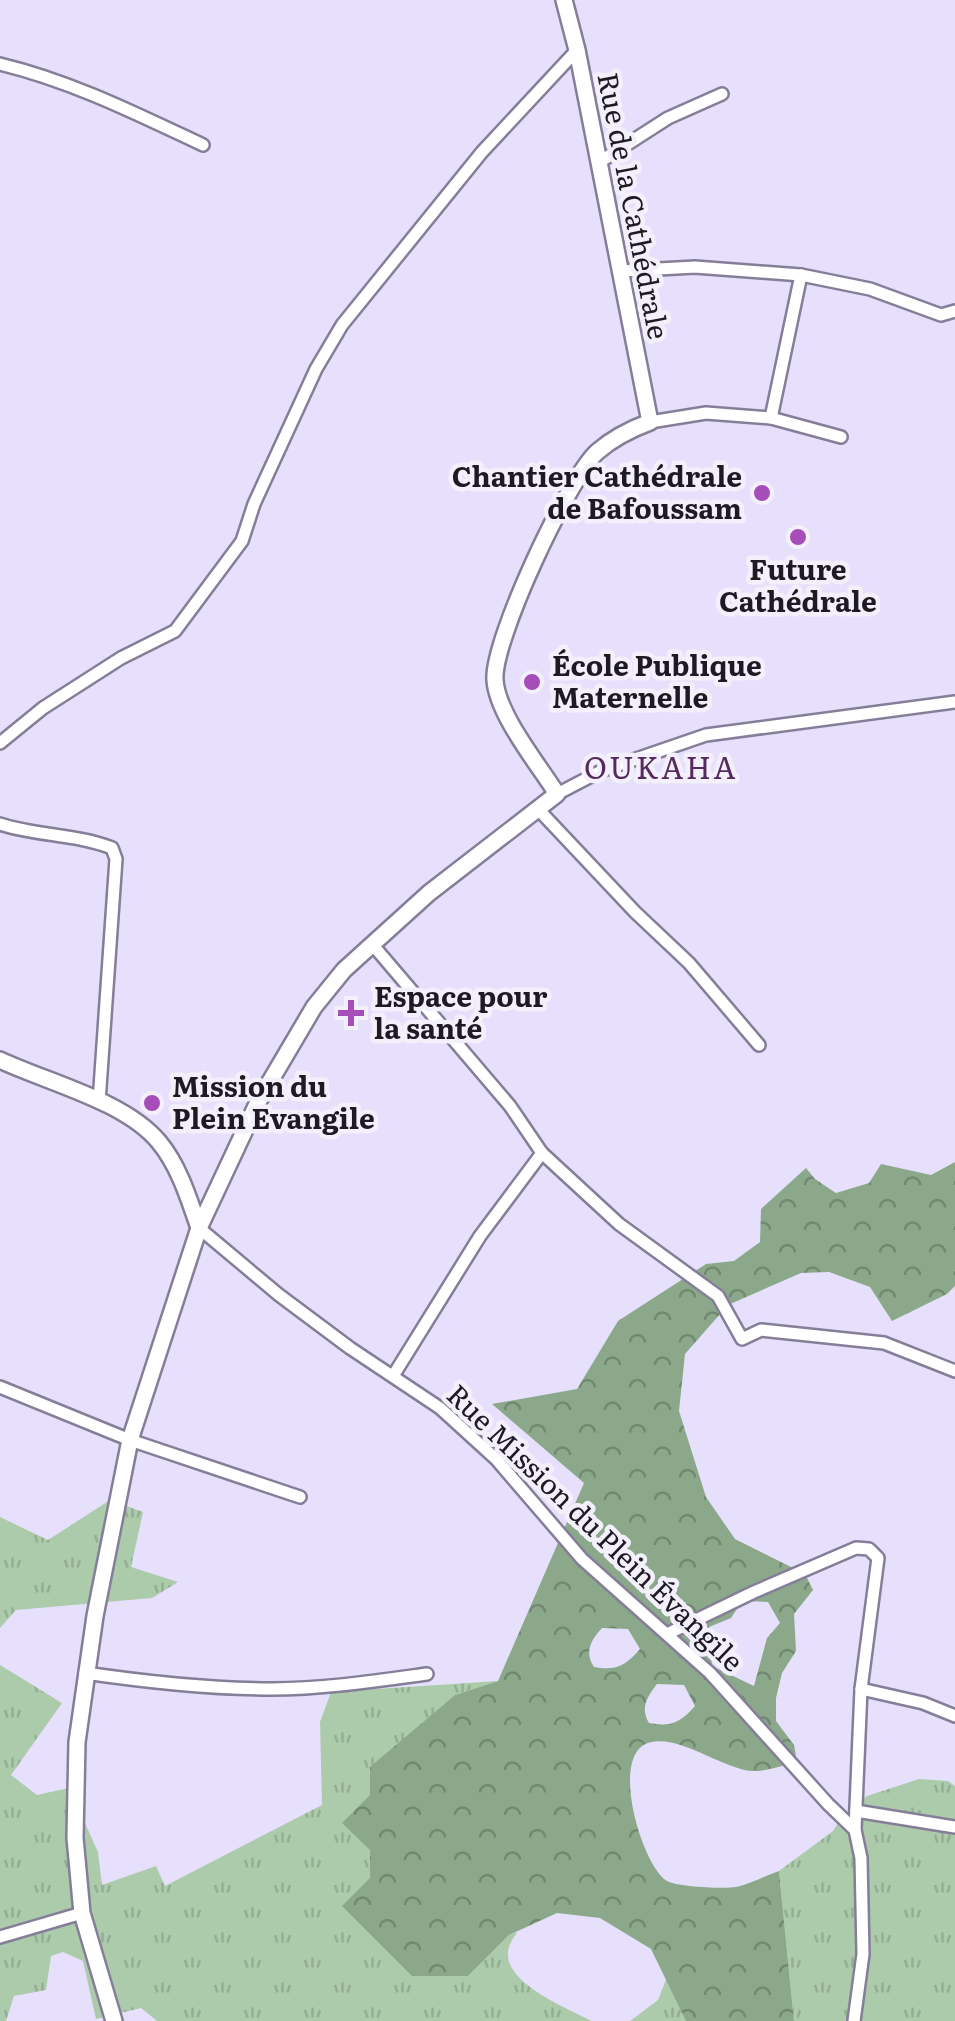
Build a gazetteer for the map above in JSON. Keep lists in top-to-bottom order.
{
  "streets": {
    "street": ["Rue de la Cathédrale", "Rue Mission du Plein Évangile"]
  },
  "districts": ["OUKAHA"],
  "places": {
    "other": [
      "Chantier Cathédrale de Bafoussam",
      "Future Cathédrale",
      "École Publique Maternelle",
      "Mission du Plein Evangile"
    ],
    "health": ["Espace pour la santé"]
  }
}
